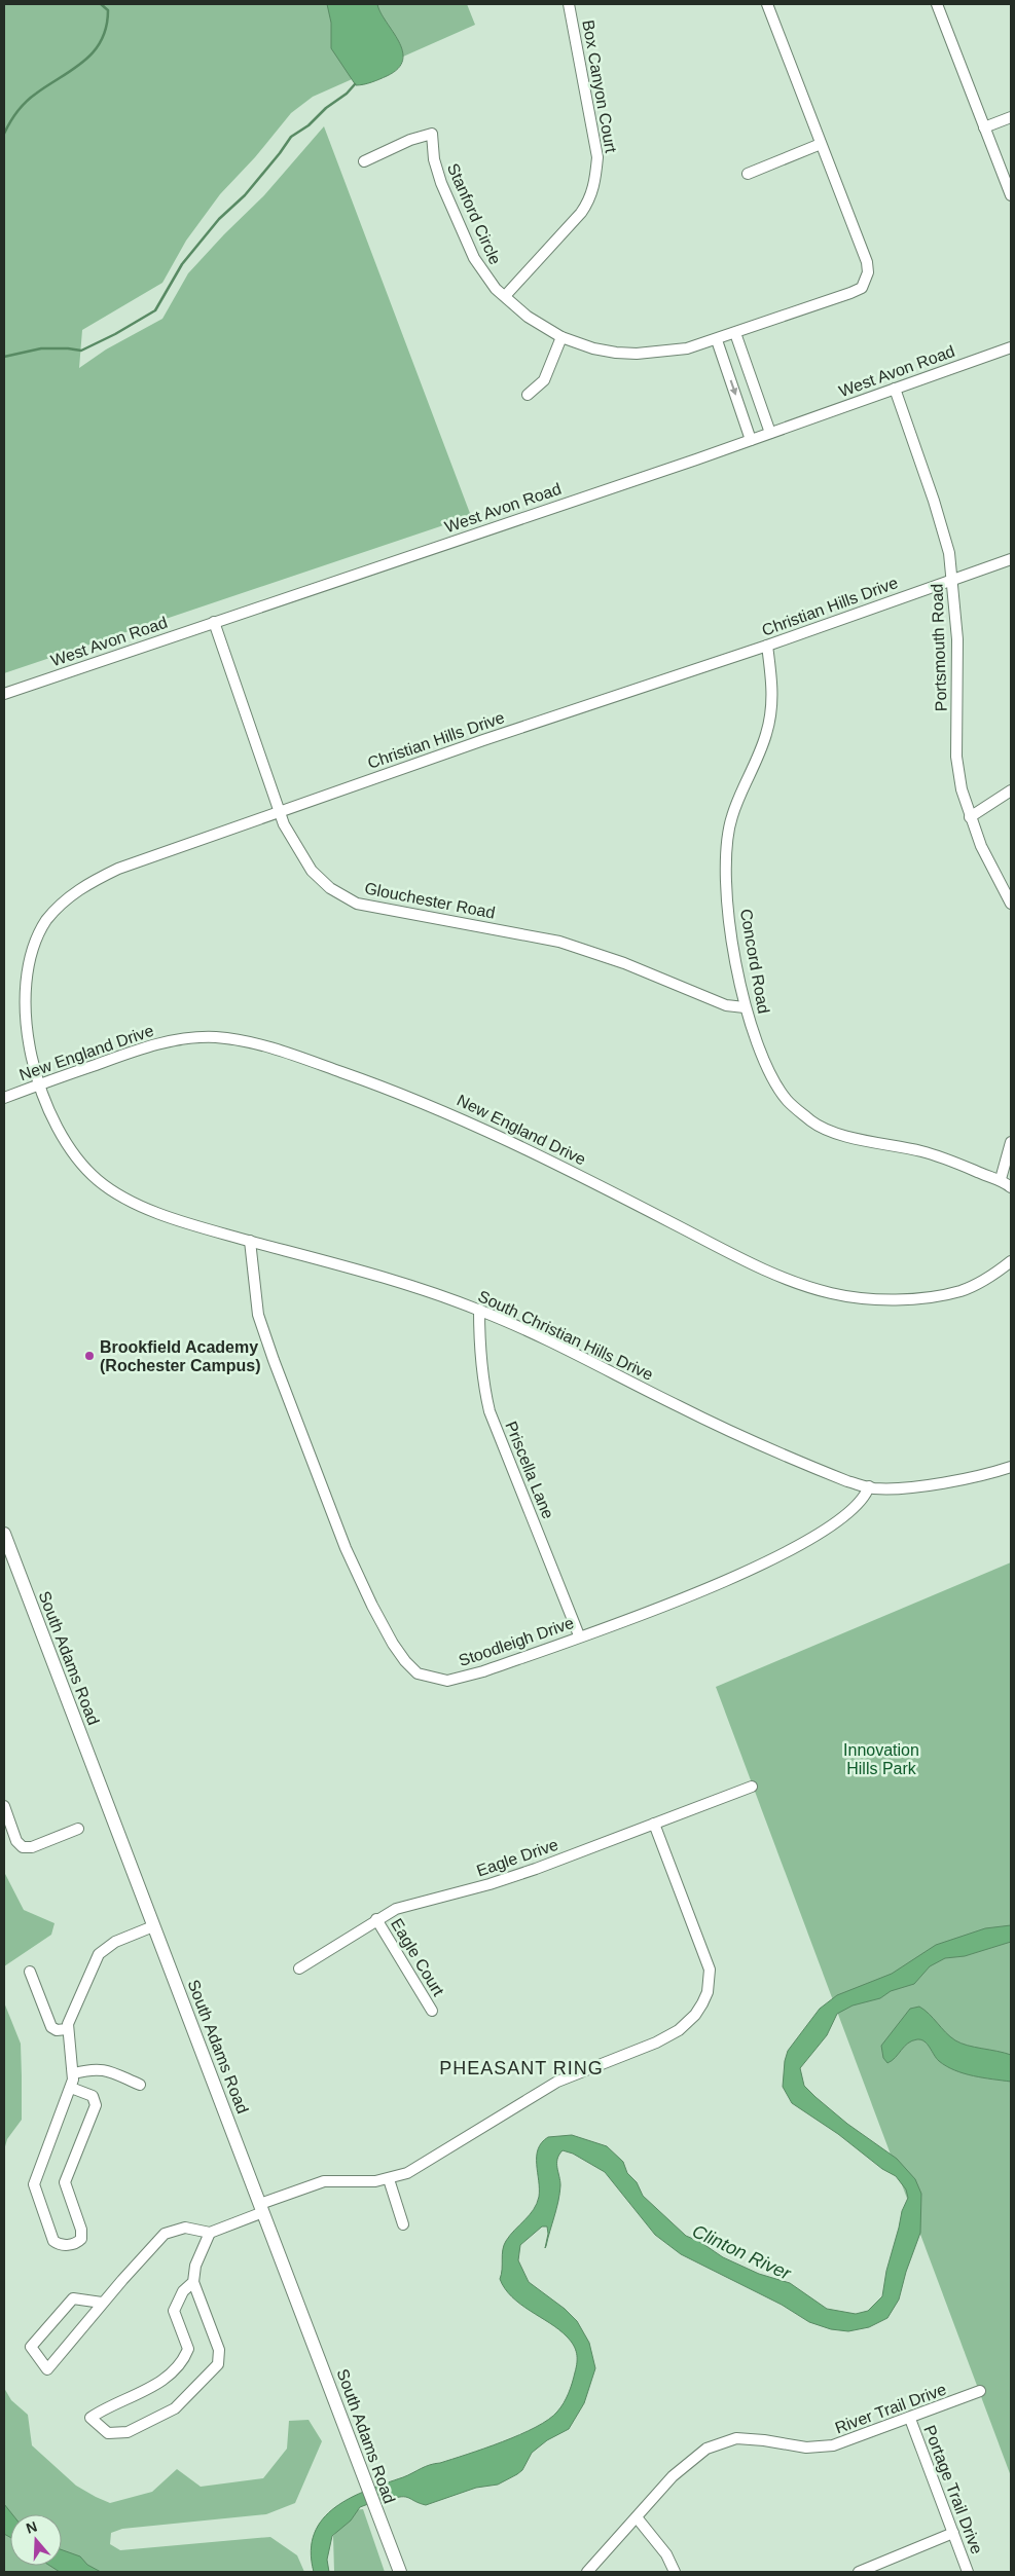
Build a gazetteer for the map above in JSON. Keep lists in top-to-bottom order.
{
  "streets": {
    "main road": ["South Adams Road"],
    "street": [
      "Box Canyon Court",
      "Stanford Circle",
      "West Avon Road",
      "Christian Hills Drive",
      "Portsmouth Road",
      "Glouchester Road",
      "Concord Road",
      "New England Drive",
      "South Christian Hills Drive",
      "Priscella Lane",
      "Stoodleigh Drive",
      "Eagle Drive",
      "Eagle Court",
      "River Trail Drive",
      "Portage Trail Drive"
    ]
  },
  "crossings": [
    ["Box Canyon Court", "Stanford Circle"],
    ["West Avon Road", "Portsmouth Road"],
    ["West Avon Road", "Glouchester Road"],
    ["Christian Hills Drive", "Portsmouth Road"],
    ["Christian Hills Drive", "Glouchester Road"],
    ["Christian Hills Drive", "Concord Road"],
    ["Christian Hills Drive", "New England Drive"],
    ["Christian Hills Drive", "South Christian Hills Drive"],
    ["Glouchester Road", "Concord Road"],
    ["New England Drive", "South Christian Hills Drive"],
    ["South Christian Hills Drive", "Priscella Lane"],
    ["South Christian Hills Drive", "Stoodleigh Drive"],
    ["Priscella Lane", "Stoodleigh Drive"],
    ["Eagle Drive", "Eagle Court"],
    ["River Trail Drive", "Portage Trail Drive"]
  ],
  "districts": ["PHEASANT RING"],
  "water": ["Clinton River"],
  "parks": ["Innovation Hills Park"],
  "places": ["Brookfield Academy (Rochester Campus)"],
  "north": "top"
}
